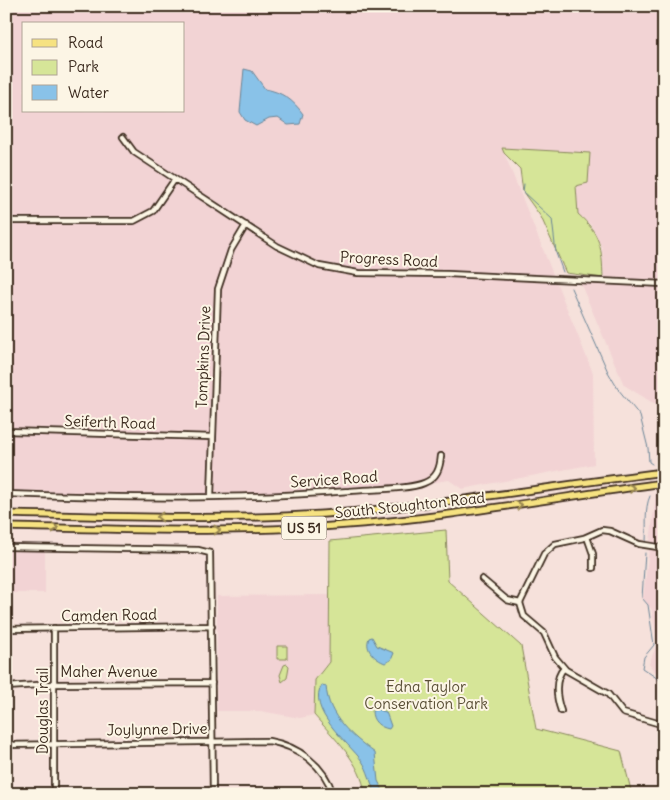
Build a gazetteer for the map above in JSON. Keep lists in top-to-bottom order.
{
  "streets": {
    "main road": ["South Stoughton Road", "US 51"],
    "street": [
      "Progress Road",
      "Tompkins Drive",
      "Seiferth Road",
      "Service Road",
      "Camden Road",
      "Maher Avenue",
      "Douglas Trail",
      "Joylynne Drive"
    ]
  },
  "crossings": [
    ["Progress Road", "Tompkins Drive"],
    ["Tompkins Drive", "Seiferth Road"],
    ["Tompkins Drive", "Service Road"],
    ["Camden Road", "Douglas Trail"],
    ["Maher Avenue", "Douglas Trail"],
    ["Douglas Trail", "Joylynne Drive"]
  ],
  "parks": ["Edna Taylor Conservation Park"],
  "legend": ["Road", "Park", "Water"]
}
